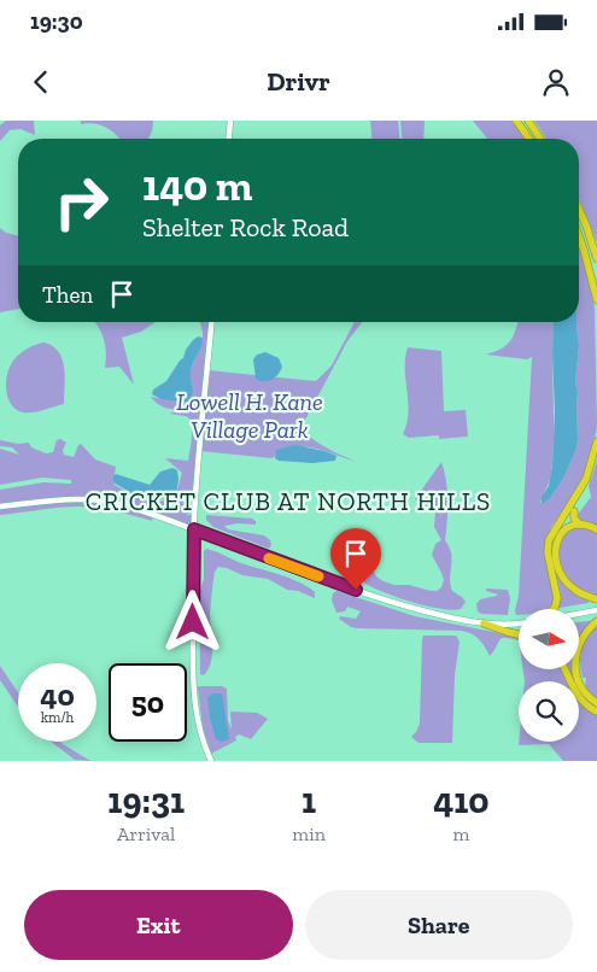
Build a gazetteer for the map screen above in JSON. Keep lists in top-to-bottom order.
{
  "districts": ["CRICKET CLUB AT NORTH HILLS"],
  "parks": ["Lowell H. Kane Village Park"],
  "north": "right",
  "page": {
    "status": "19:30",
    "header": "Drivr",
    "turn": ["140 m", "Shelter Rock Road"],
    "then": "Then",
    "speed": "40 km/h",
    "limit": "50",
    "eta": [
      "19:31",
      "Arrival",
      "1",
      "min",
      "410",
      "m"
    ],
    "buttons": ["Exit", "Share"]
  }
}
